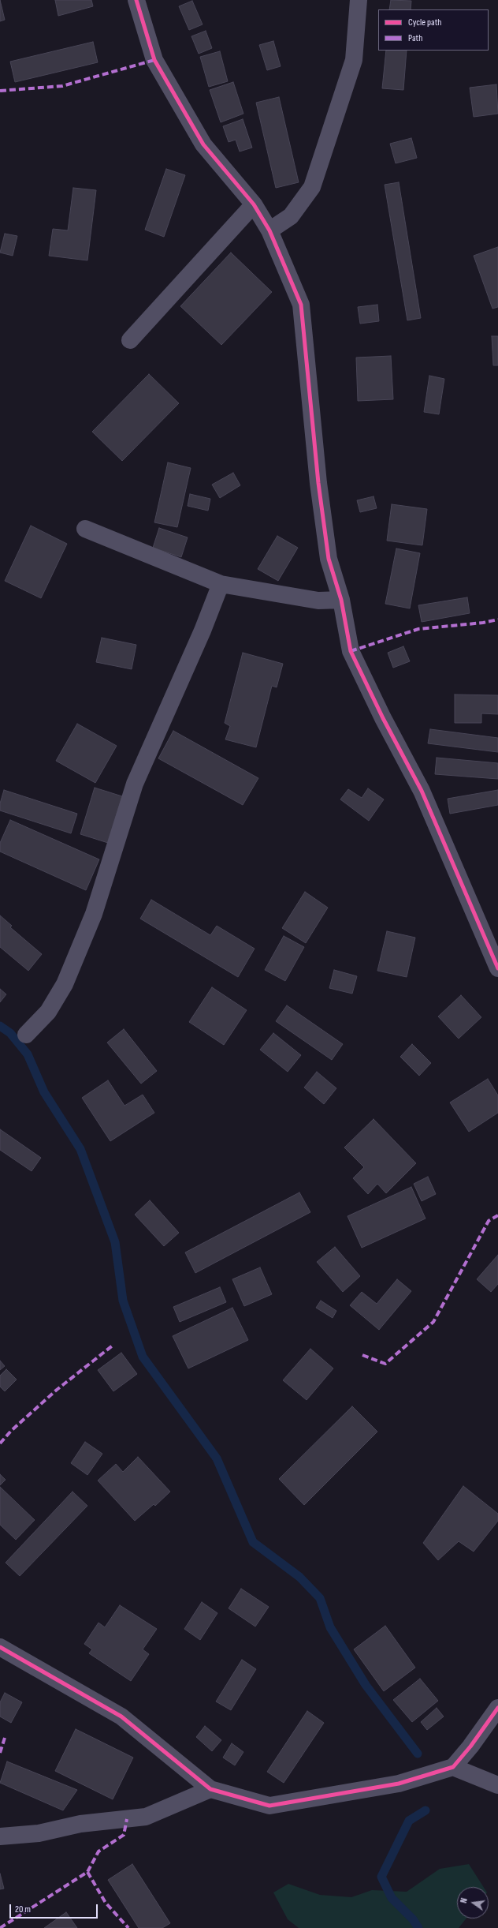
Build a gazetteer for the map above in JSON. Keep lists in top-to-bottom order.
{
  "legend": ["Cycle path", "Path"],
  "scale_bar": "20 m",
  "north": "left"
}
